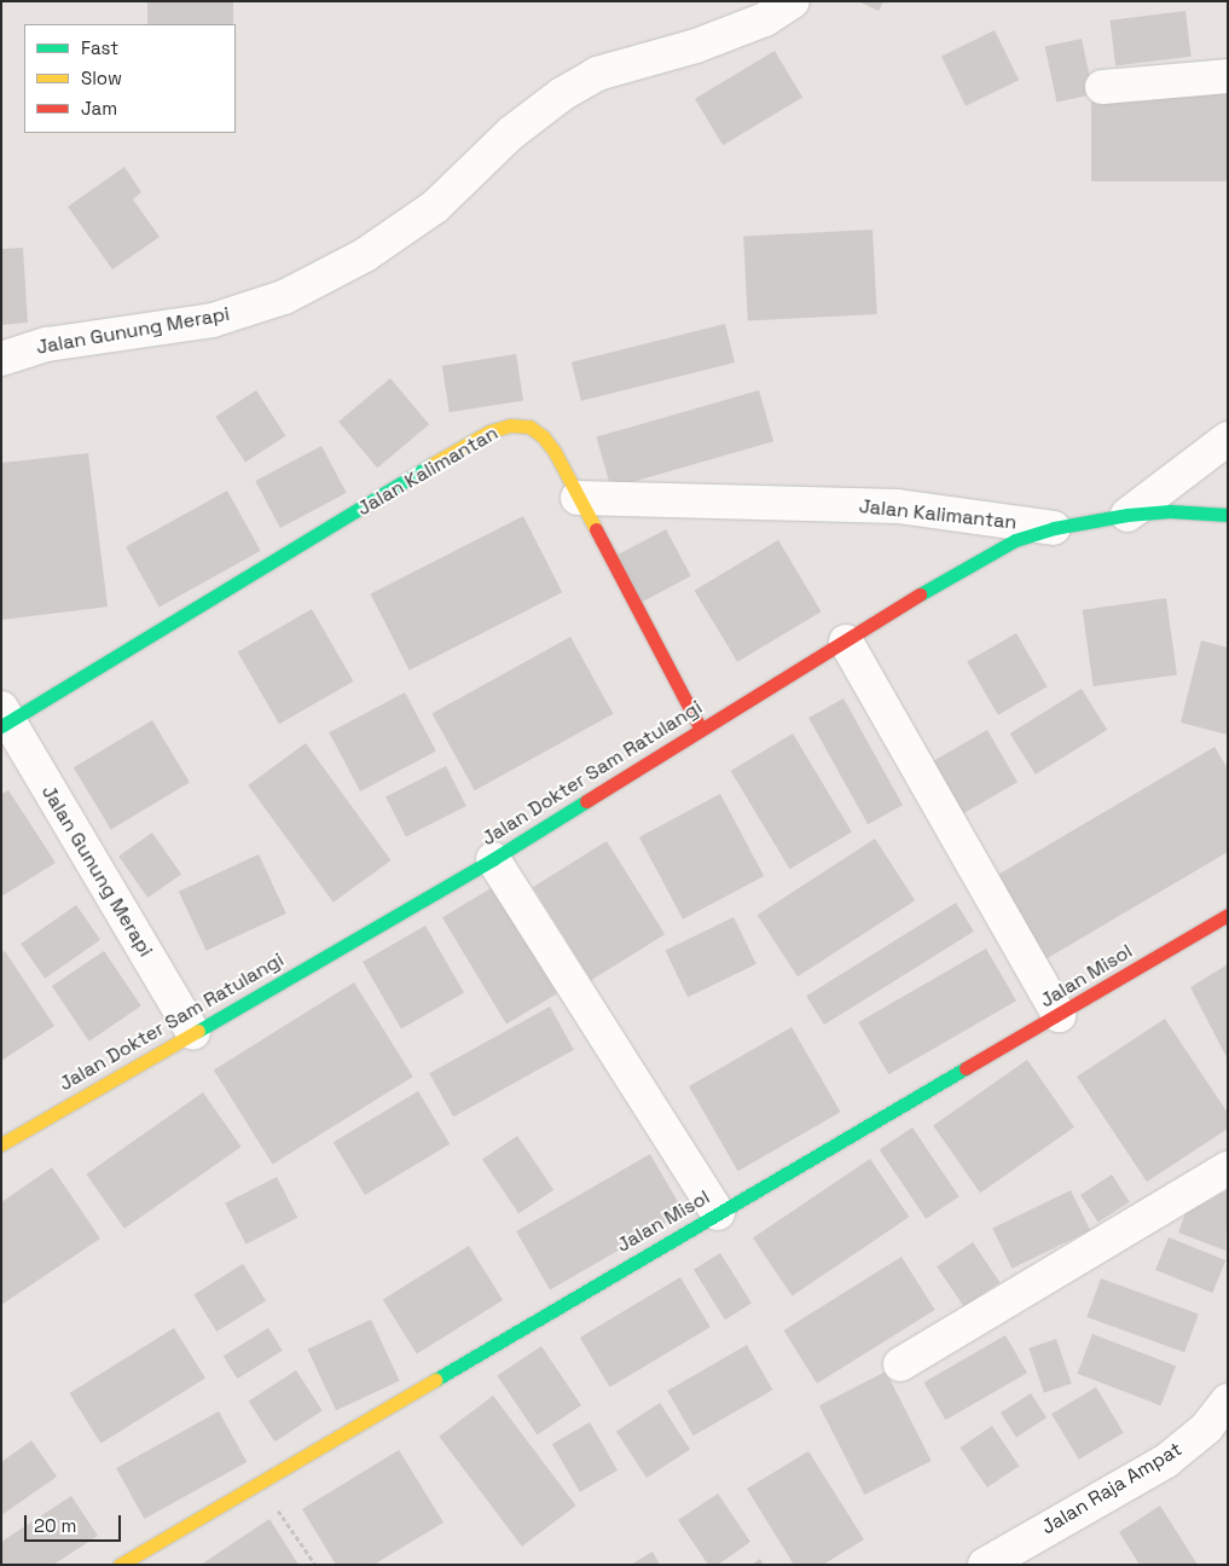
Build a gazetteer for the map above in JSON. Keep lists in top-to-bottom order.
{
  "streets": {
    "street": [
      "Jalan Gunung Merapi",
      "Jalan Kalimantan",
      "Jalan Dokter Sam Ratulangi",
      "Jalan Misol",
      "Jalan Raja Ampat"
    ]
  },
  "crossings": [
    ["Jalan Gunung Merapi", "Jalan Kalimantan"],
    ["Jalan Gunung Merapi", "Jalan Dokter Sam Ratulangi"],
    ["Jalan Kalimantan", "Jalan Dokter Sam Ratulangi"]
  ],
  "legend": ["Fast", "Slow", "Jam"],
  "scale_bar": "20 m"
}
